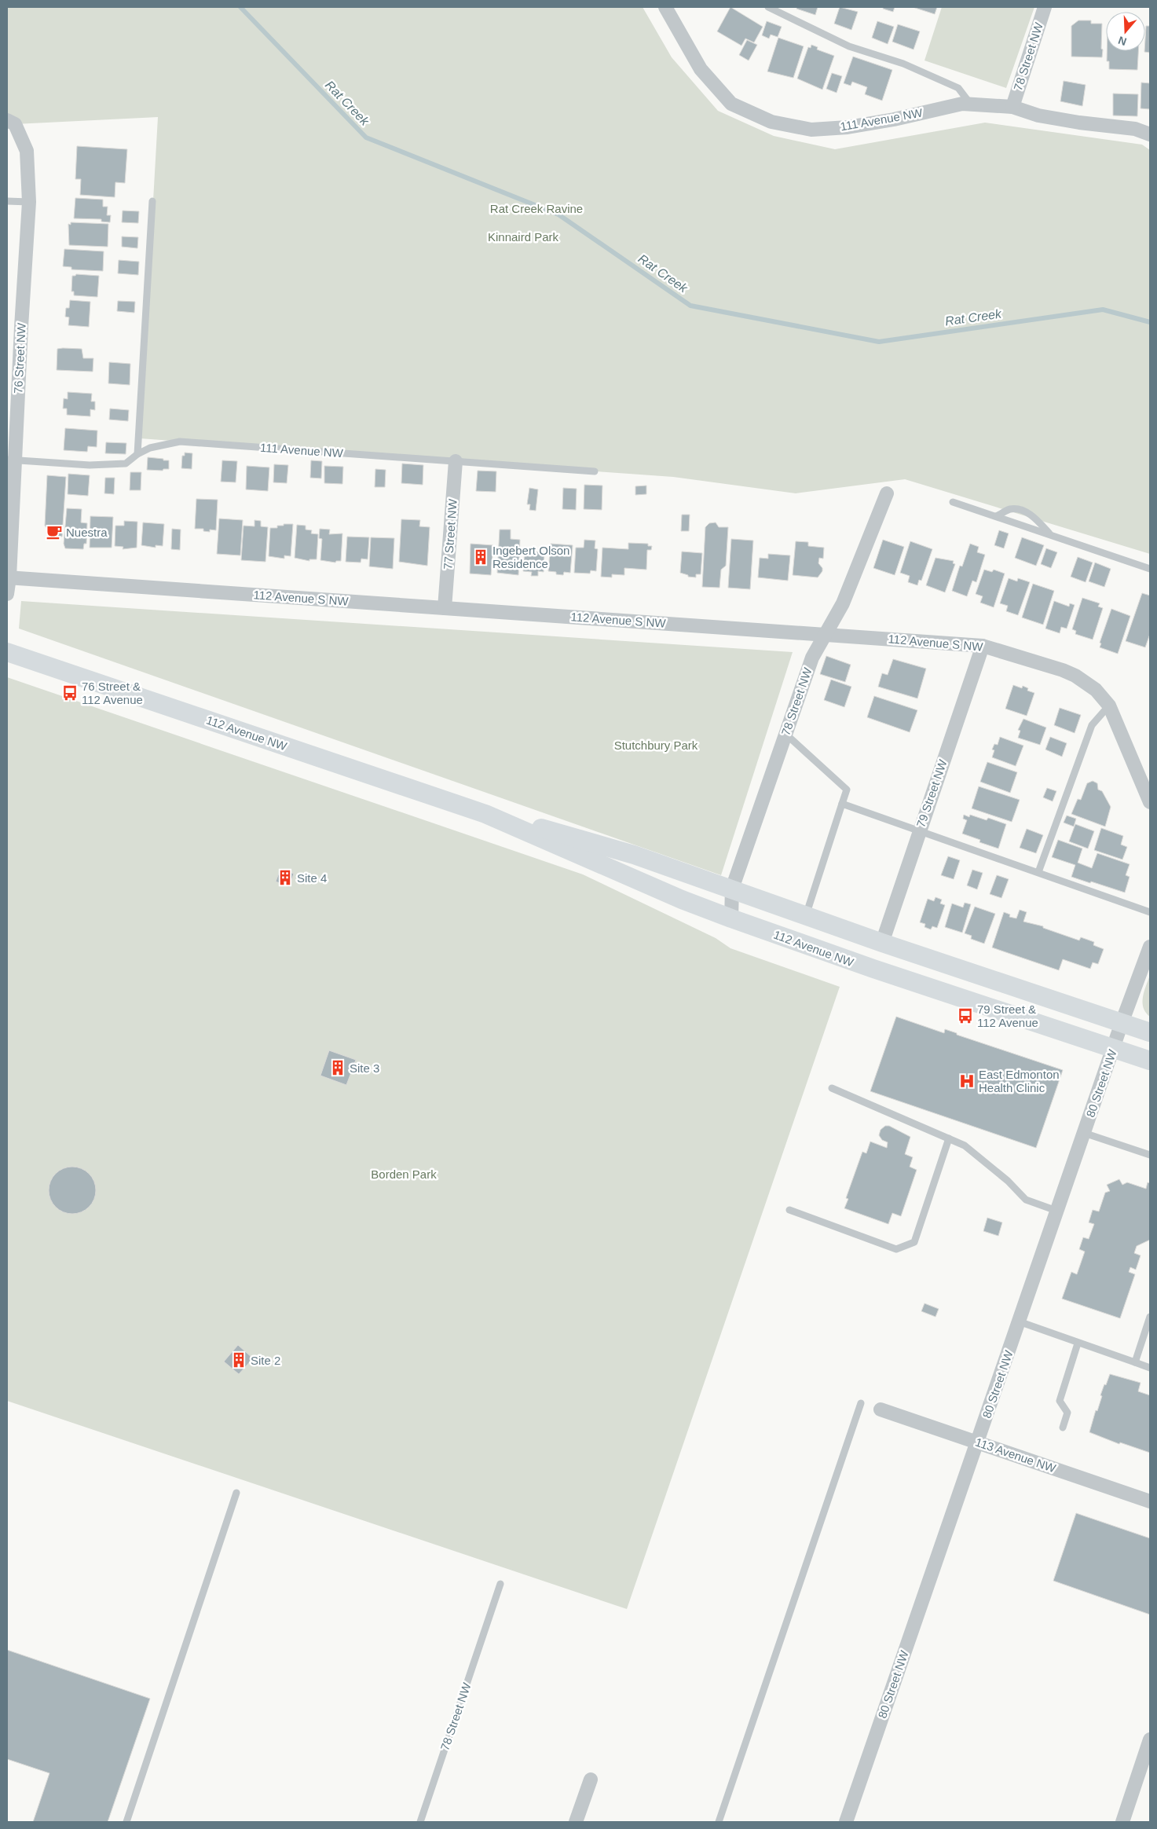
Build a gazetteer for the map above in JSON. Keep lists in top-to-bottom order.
{
  "streets": {
    "main road": ["112 Avenue NW"],
    "street": [
      "78 Street NW",
      "111 Avenue NW",
      "76 Street NW",
      "77 Street NW",
      "112 Avenue S NW",
      "79 Street NW",
      "80 Street NW",
      "113 Avenue NW"
    ]
  },
  "crossings": [
    ["78 Street NW", "111 Avenue NW"],
    ["78 Street NW", "112 Avenue S NW"],
    ["78 Street NW", "112 Avenue NW"],
    ["111 Avenue NW", "76 Street NW"],
    ["111 Avenue NW", "77 Street NW"],
    ["76 Street NW", "112 Avenue S NW"],
    ["77 Street NW", "112 Avenue S NW"],
    ["112 Avenue S NW", "79 Street NW"],
    ["112 Avenue NW", "79 Street NW"],
    ["112 Avenue NW", "80 Street NW"],
    ["80 Street NW", "113 Avenue NW"]
  ],
  "water": ["Rat Creek"],
  "parks": [
    "Rat Creek Ravine",
    "Kinnaird Park",
    "Stutchbury Park",
    "Borden Park"
  ],
  "places": {
    "cafe": ["Nuestra"],
    "building": [
      "Ingebert Olson Residence",
      "Site 4",
      "Site 3",
      "Site 2"
    ],
    "bus stop": ["76 Street & 112 Avenue", "79 Street & 112 Avenue"],
    "hospital": ["East Edmonton Health Clinic"]
  },
  "north": "bottom"
}
